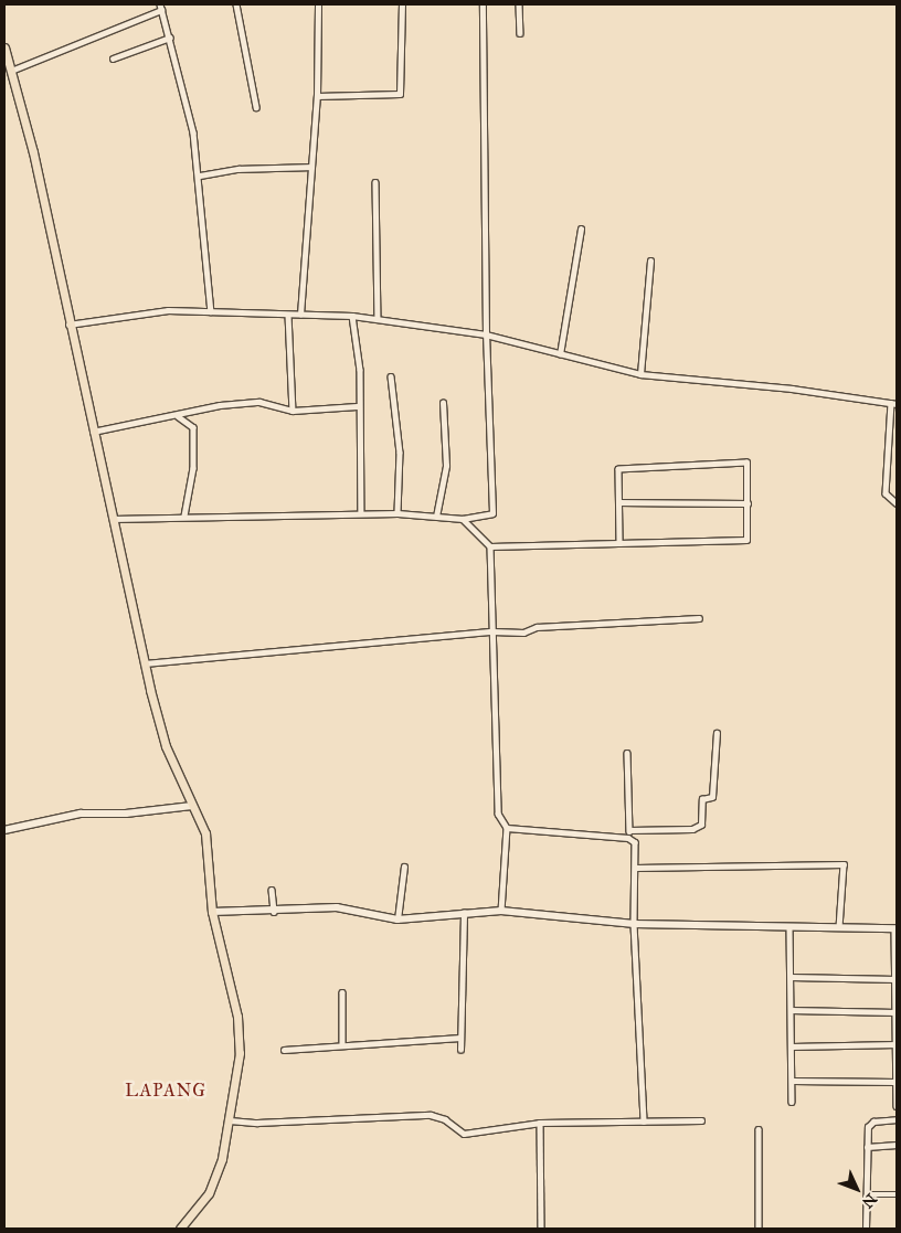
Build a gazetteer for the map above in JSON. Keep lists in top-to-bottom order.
{
  "districts": ["LAPANG"],
  "north": "bottom right"
}
